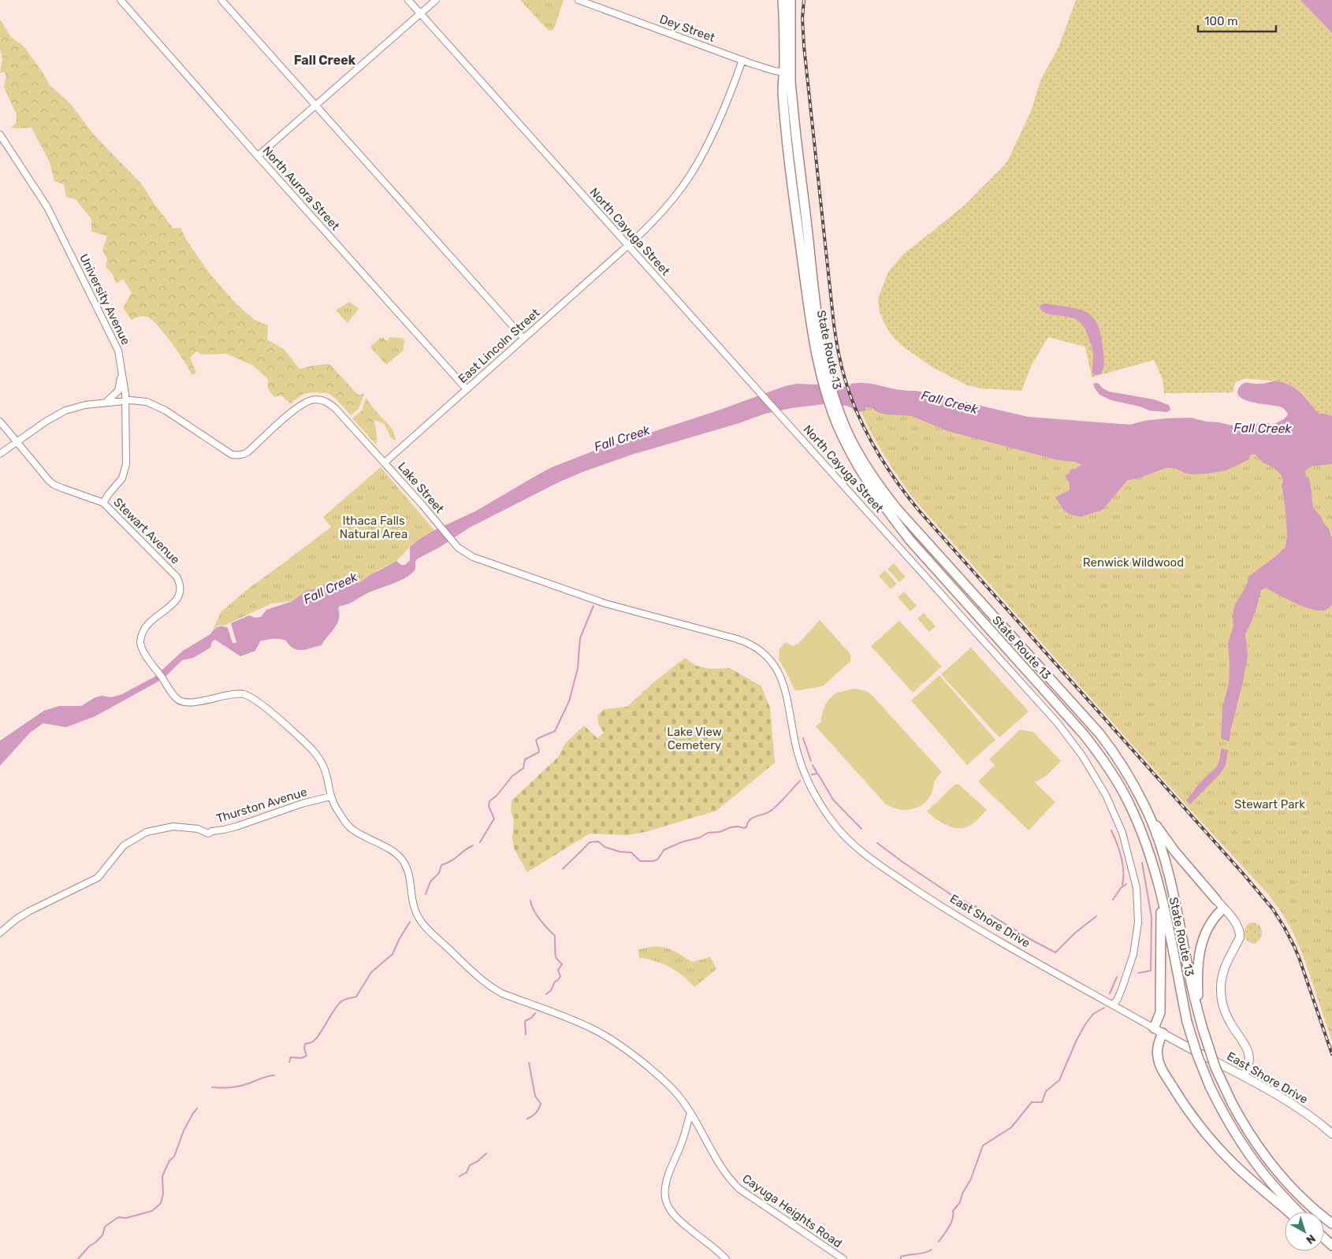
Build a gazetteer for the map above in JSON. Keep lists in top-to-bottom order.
{
  "streets": {
    "highway": ["State Route 13"],
    "main road": ["East Shore Drive"],
    "street": [
      "Dey Street",
      "North Aurora Street",
      "North Cayuga Street",
      "University Avenue",
      "East Lincoln Street",
      "Lake Street",
      "Stewart Avenue",
      "Thurston Avenue",
      "Cayuga Heights Road"
    ]
  },
  "crossings": [
    ["Dey Street", "East Lincoln Street"],
    ["Dey Street", "State Route 13"],
    ["North Aurora Street", "East Lincoln Street"],
    ["North Cayuga Street", "East Lincoln Street"],
    ["North Cayuga Street", "East Shore Drive"],
    ["University Avenue", "Lake Street"],
    ["University Avenue", "Stewart Avenue"],
    ["East Lincoln Street", "Lake Street"],
    ["Lake Street", "East Shore Drive"],
    ["Stewart Avenue", "Thurston Avenue"],
    ["Stewart Avenue", "Cayuga Heights Road"]
  ],
  "districts": ["Fall Creek"],
  "water": ["Fall Creek"],
  "parks": [
    "Ithaca Falls Natural Area",
    "Renwick Wildwood",
    "Lake View Cemetery",
    "Stewart Park"
  ],
  "scale_bar": "100 m",
  "north": "bottom right"
}
